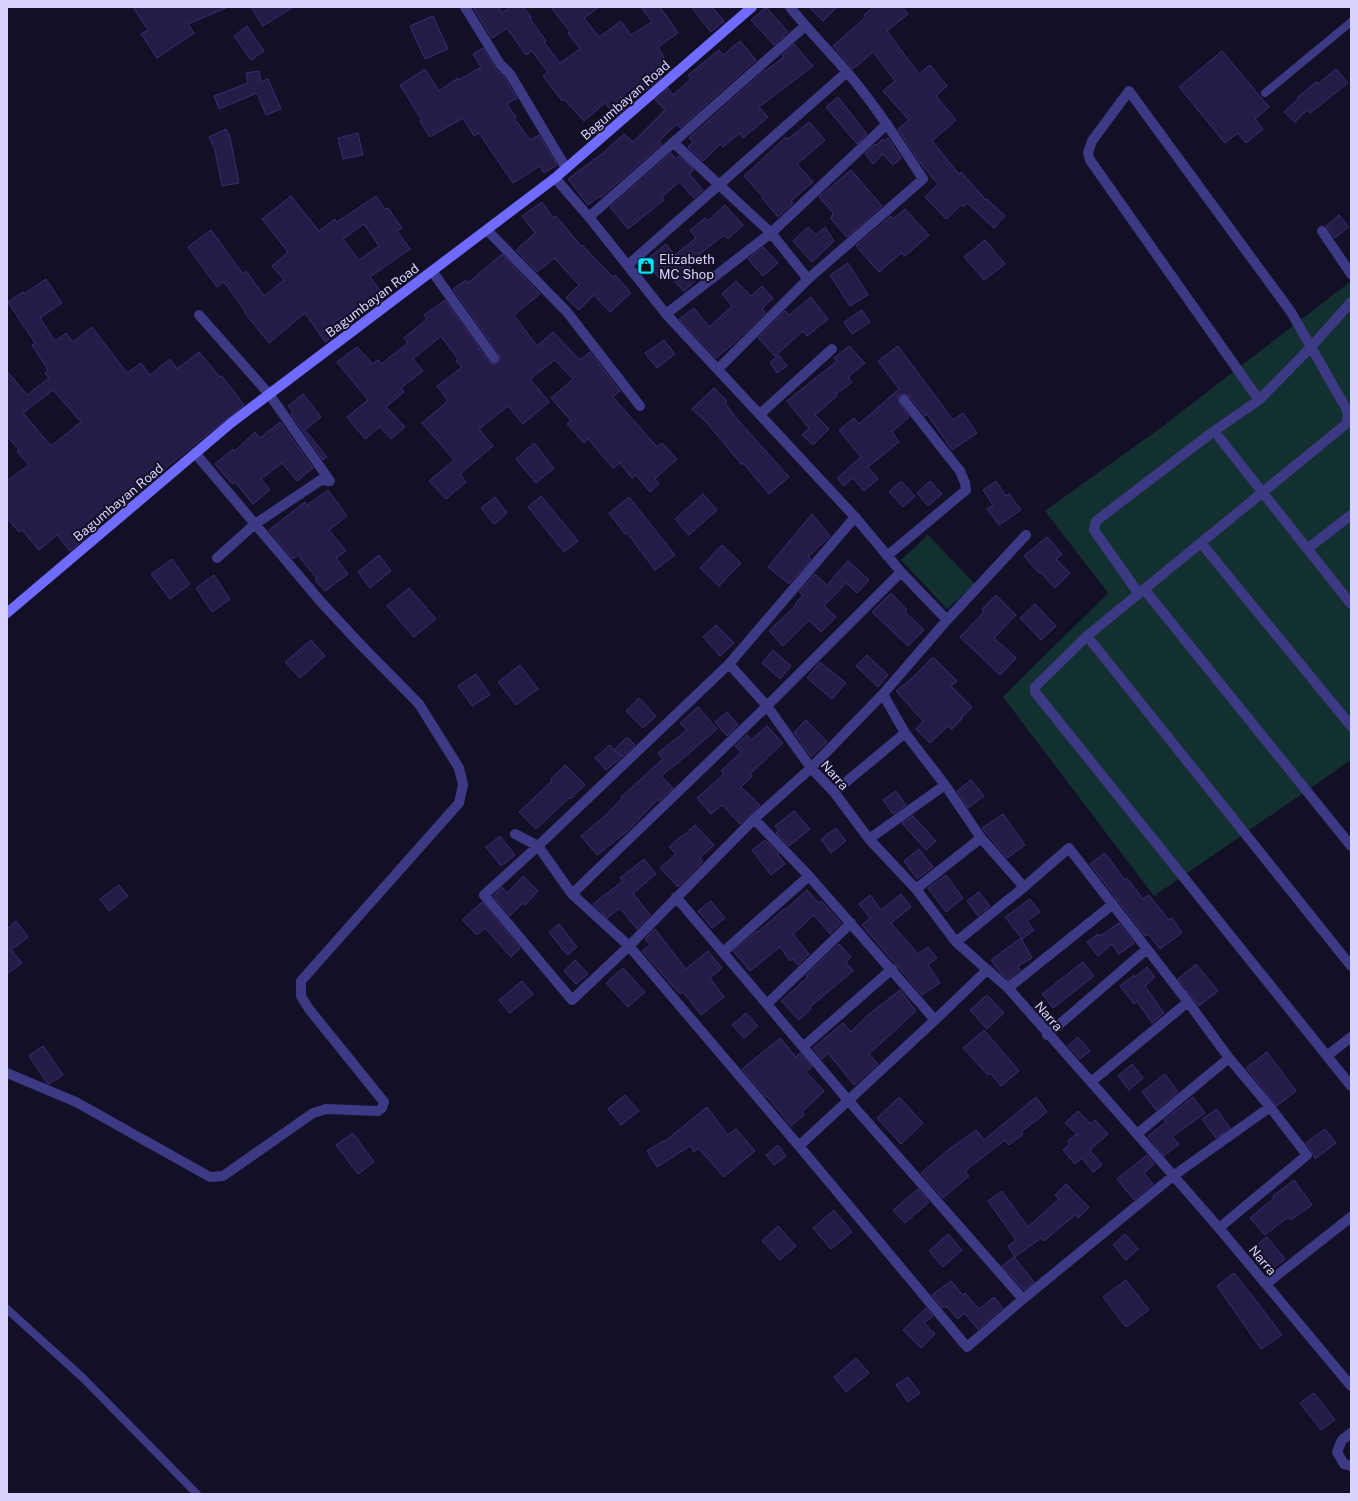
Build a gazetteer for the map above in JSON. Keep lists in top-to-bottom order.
{
  "streets": {
    "street": ["Bagumbayan Road", "Narra"]
  },
  "places": {
    "shop": ["Elizabeth MC Shop"]
  }
}
